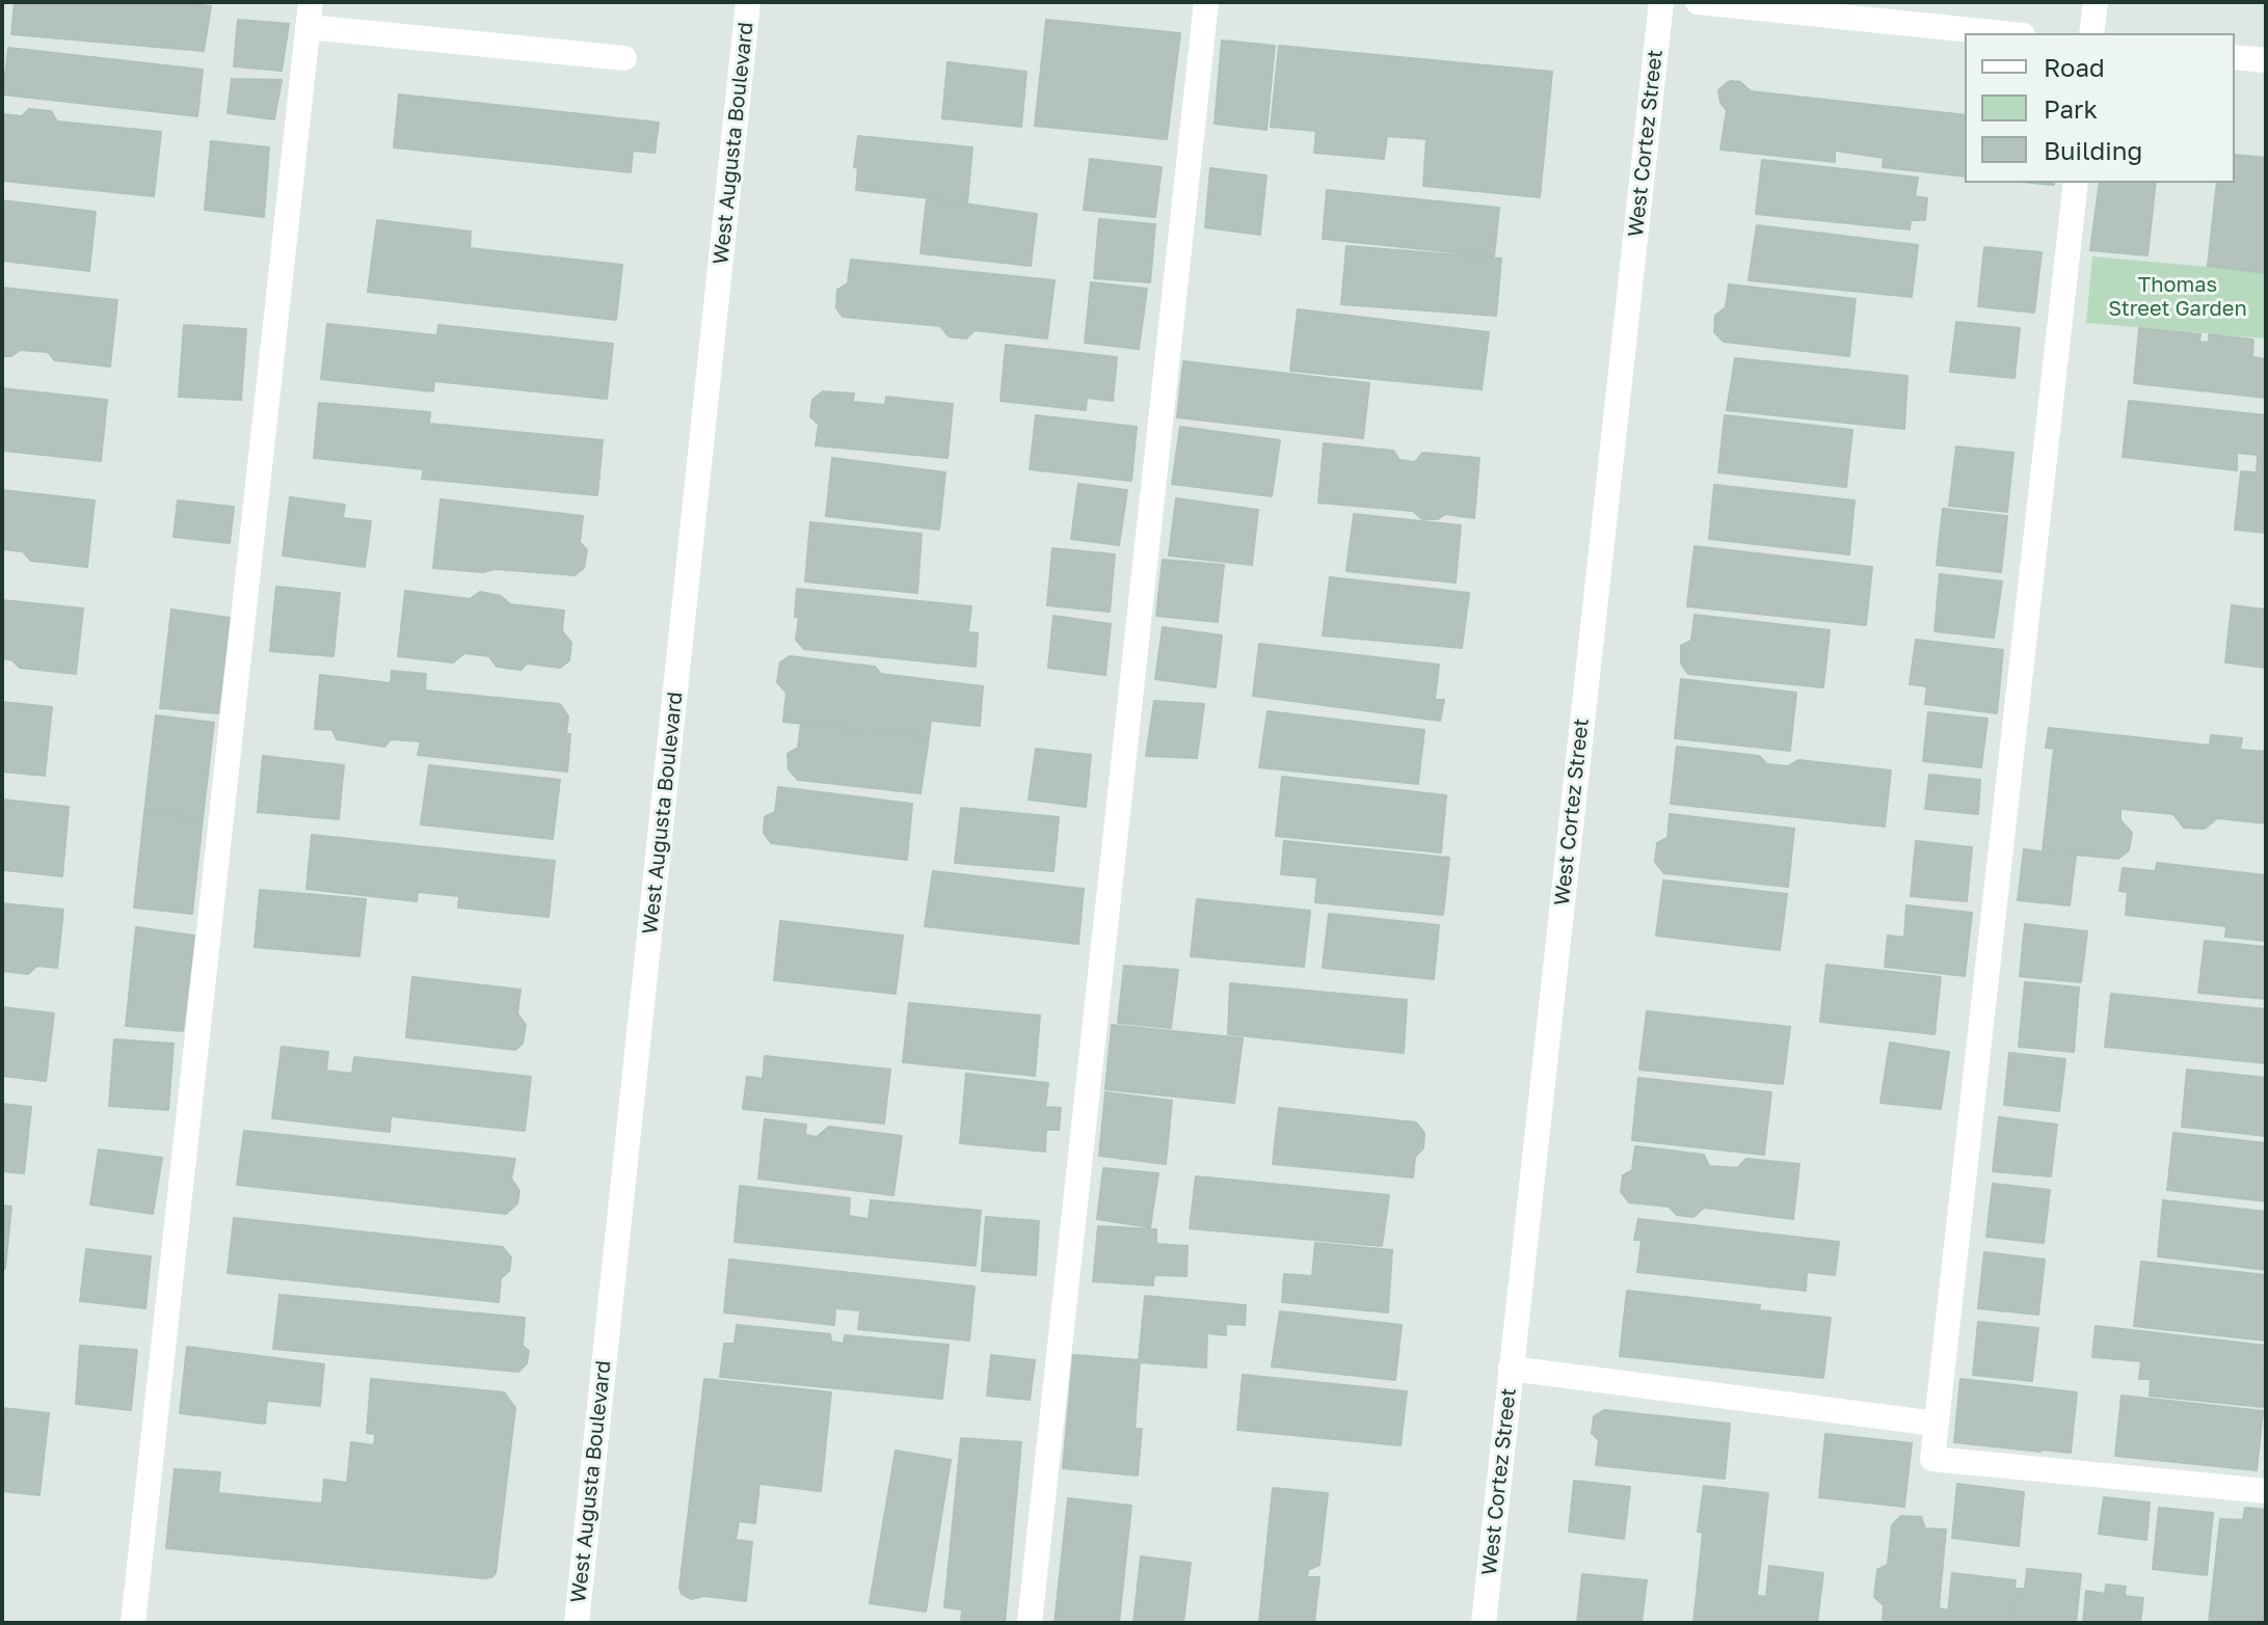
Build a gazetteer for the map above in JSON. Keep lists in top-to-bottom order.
{
  "streets": {
    "street": ["West Augusta Boulevard", "West Cortez Street"]
  },
  "parks": ["Thomas Street Garden"],
  "legend": ["Road", "Park", "Building"]
}
